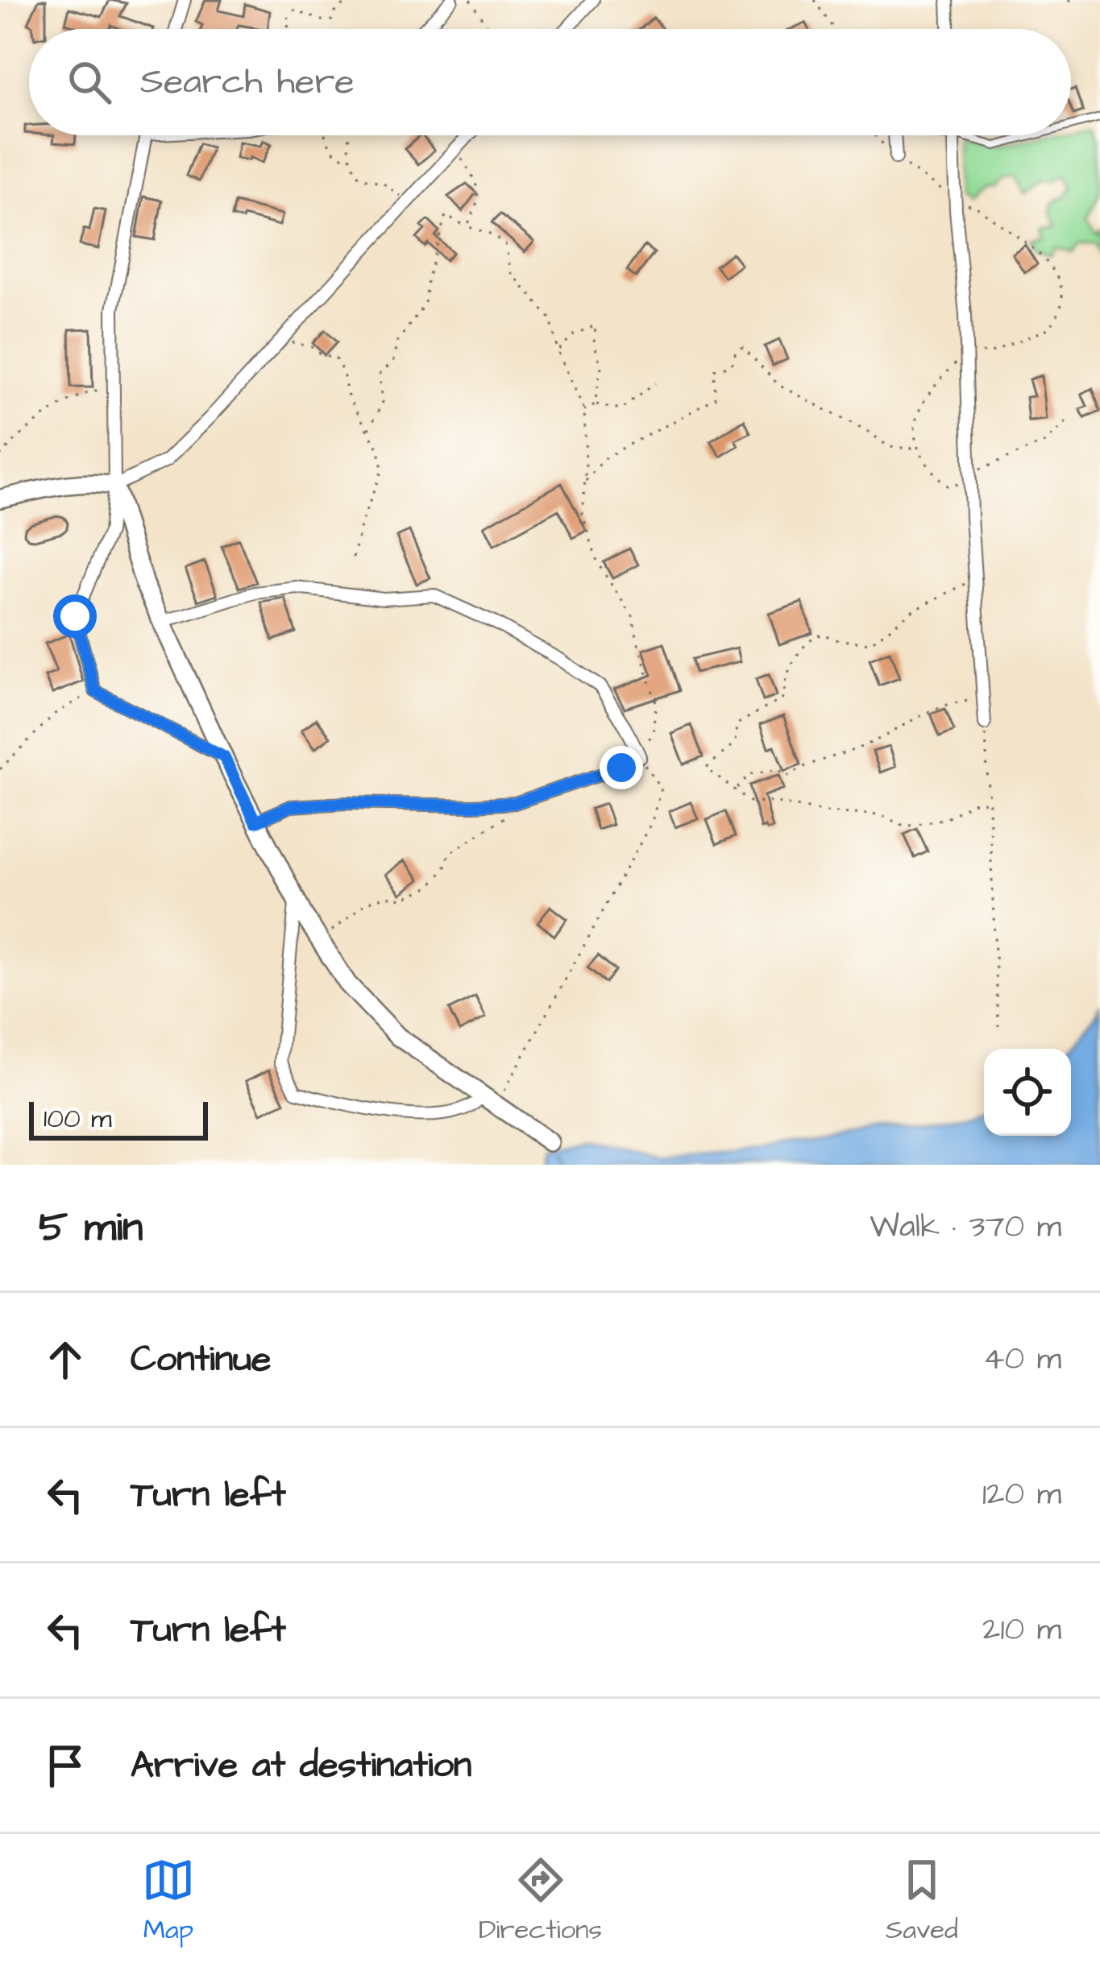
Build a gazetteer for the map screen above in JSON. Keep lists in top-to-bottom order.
{
  "scale_bar": "100 m",
  "page": {
    "search": "Search here",
    "scale": "100 m",
    "heading": ["5 min", "Walk · 370 m"],
    "list": [
      ["Continue", "40 m"],
      ["Turn left", "120 m"],
      ["Turn left", "210 m"],
      "Arrive at destination"
    ],
    "nav": ["Map", "Directions", "Saved"]
  }
}
